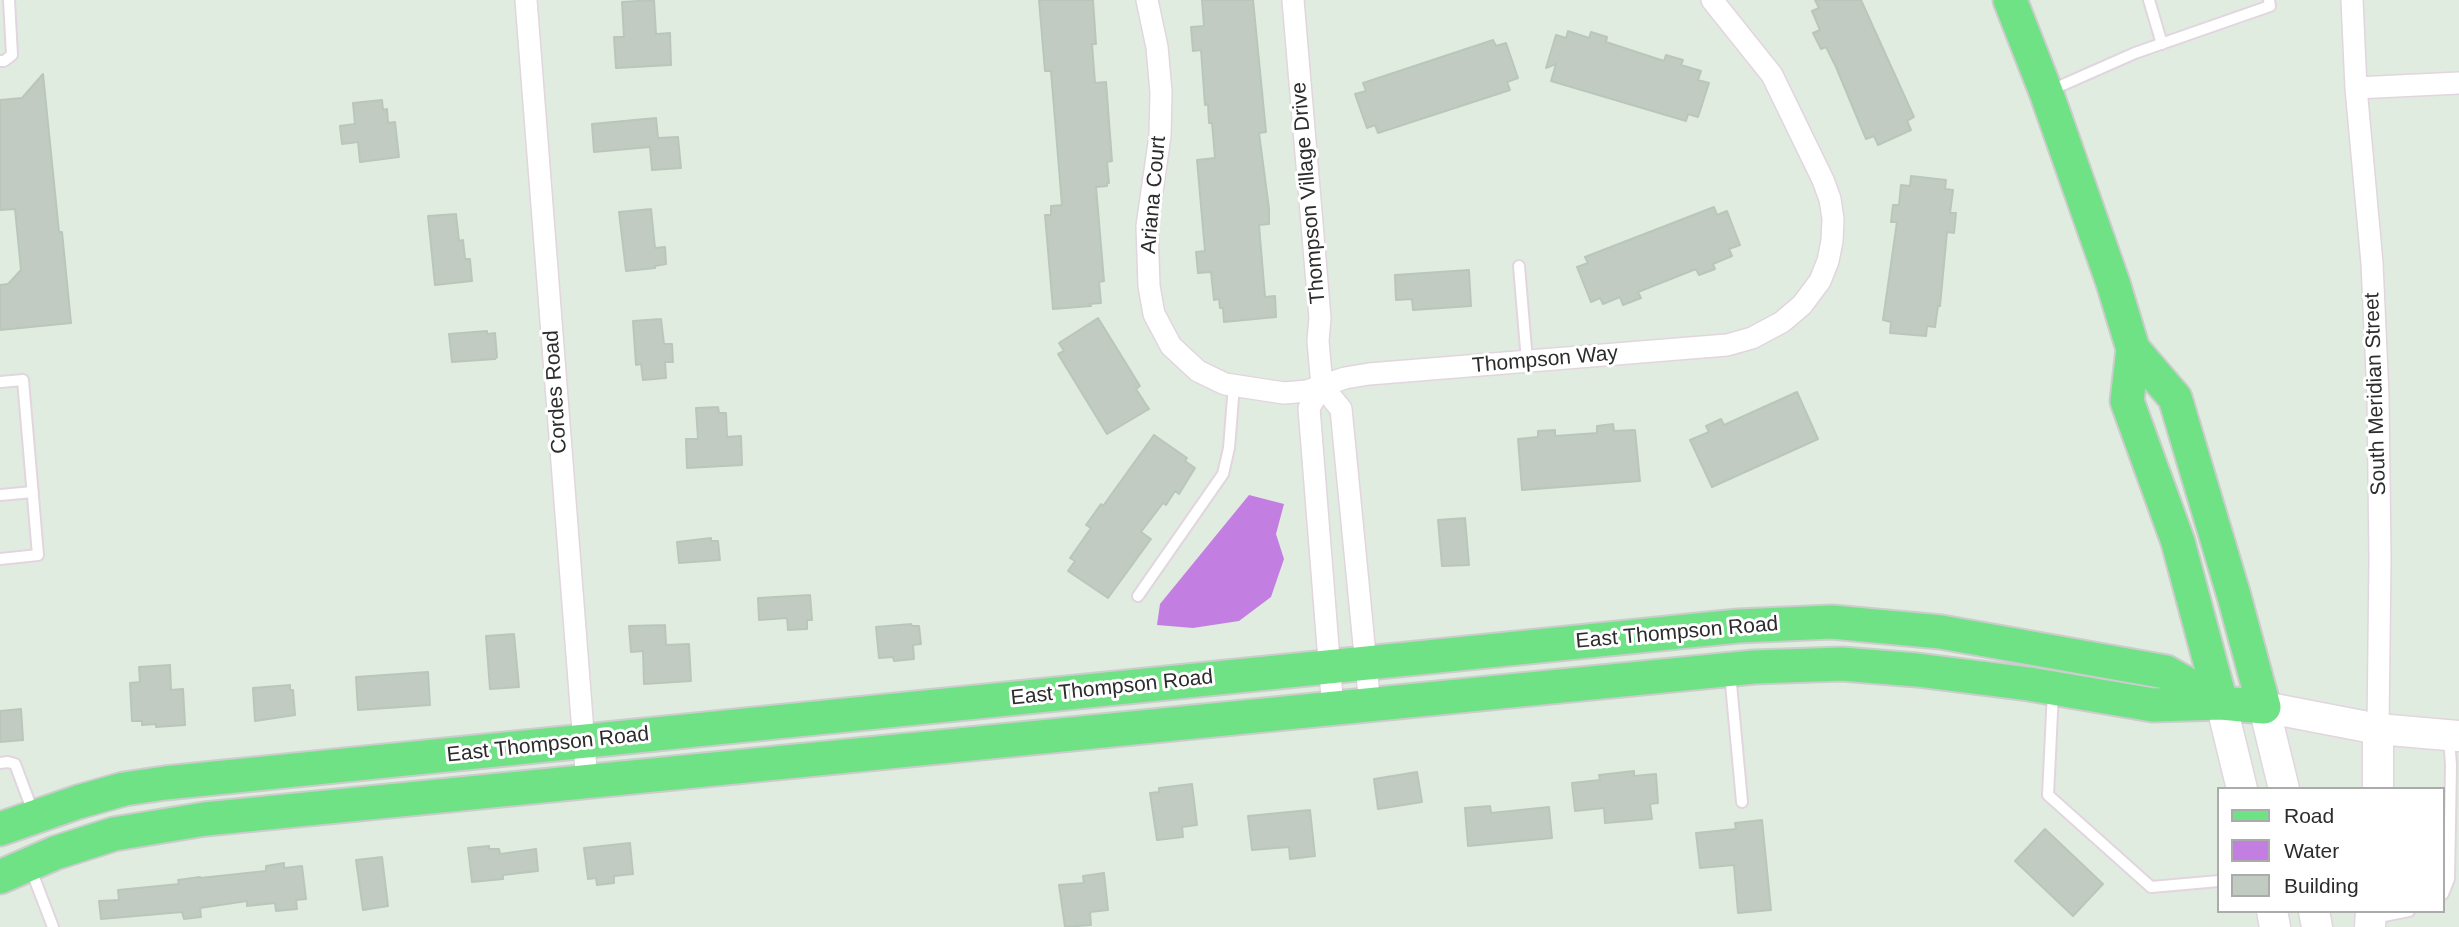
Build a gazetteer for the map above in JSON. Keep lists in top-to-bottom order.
{
  "streets": {
    "main road": ["South Meridian Street", "East Thompson Road"],
    "street": [
      "Thompson Village Drive",
      "Ariana Court",
      "Thompson Way",
      "Cordes Road"
    ]
  },
  "crossings": [
    ["Thompson Village Drive", "Ariana Court"],
    ["Thompson Village Drive", "Thompson Way"],
    ["Thompson Village Drive", "East Thompson Road"],
    ["Ariana Court", "Thompson Way"],
    ["Cordes Road", "East Thompson Road"],
    ["South Meridian Street", "East Thompson Road"]
  ],
  "legend": ["Road", "Water", "Building"]
}
